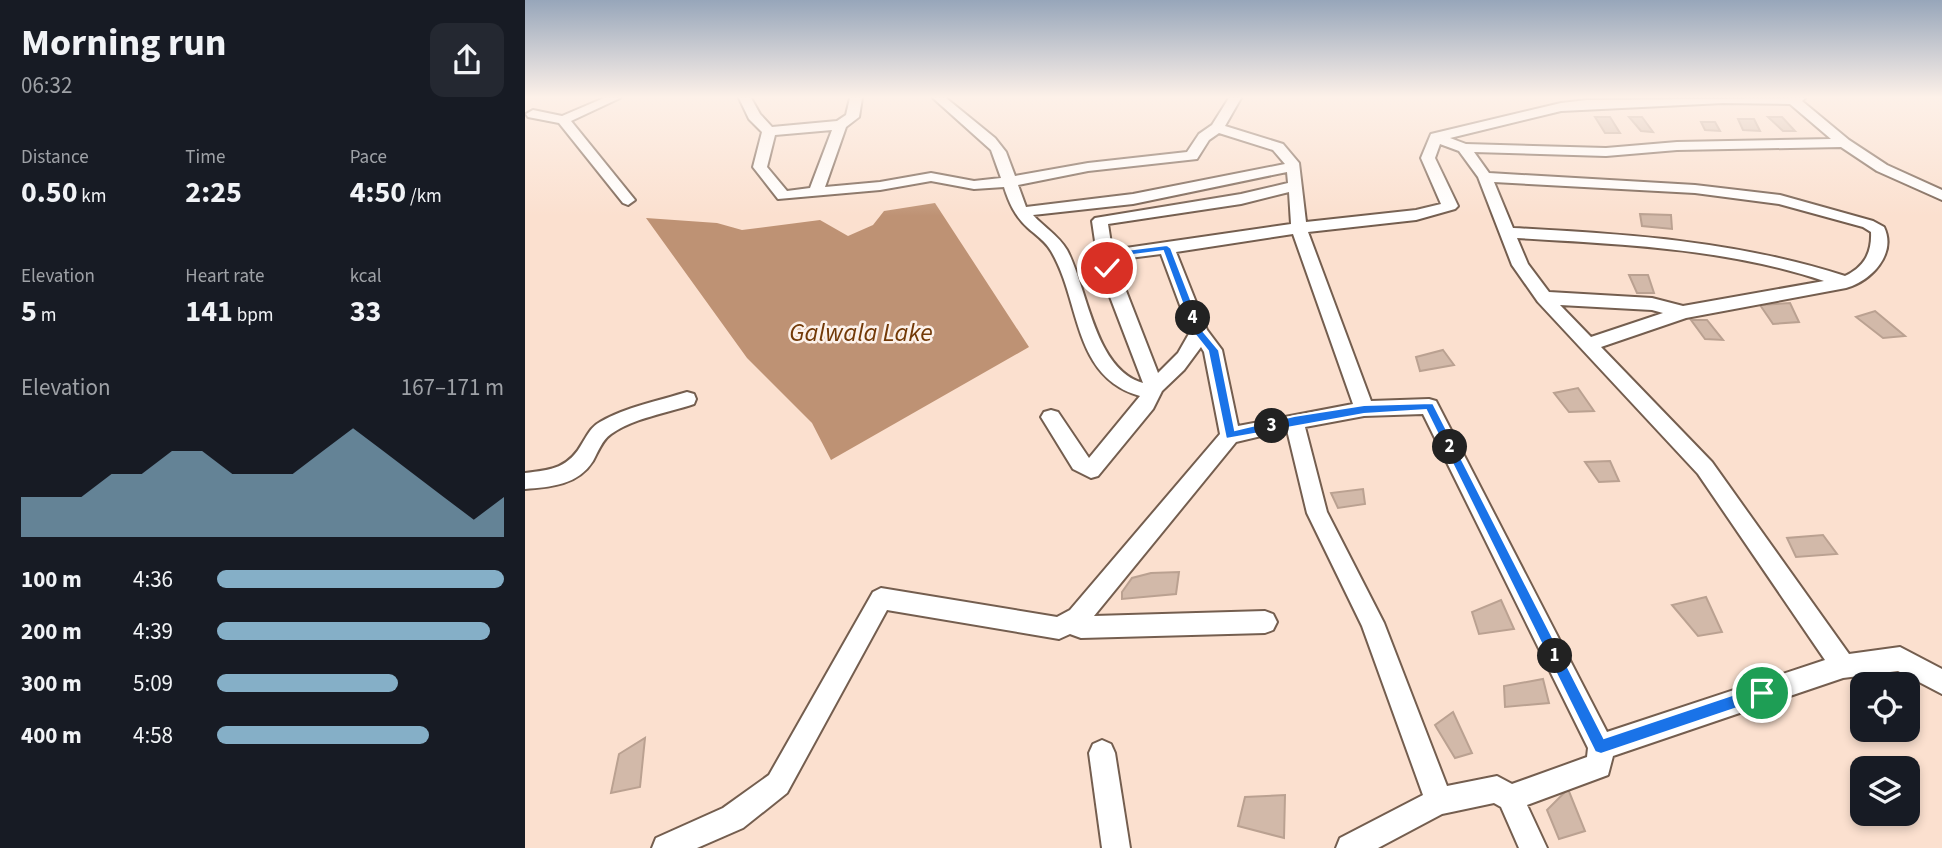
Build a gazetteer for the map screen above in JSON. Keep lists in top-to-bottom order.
{
  "water": ["Galwala Lake"],
  "page": {
    "heading": ["Morning run", "06:32"],
    "stats": [
      ["Distance", "0.50 km"],
      ["Time", "2:25"],
      ["Pace", "4:50 /km"],
      ["Elevation", "5 m"],
      ["Heart rate", "141 bpm"],
      ["kcal", "33"]
    ],
    "pins": [
      "4",
      "3",
      "2",
      "1"
    ],
    "chart": ["Elevation", "167–171 m"],
    "list": [
      {
        "name": "100 m",
        "note": "4:36"
      },
      {
        "name": "200 m",
        "note": "4:39"
      },
      {
        "name": "300 m",
        "note": "5:09"
      },
      {
        "name": "400 m",
        "note": "4:58"
      }
    ]
  }
}
